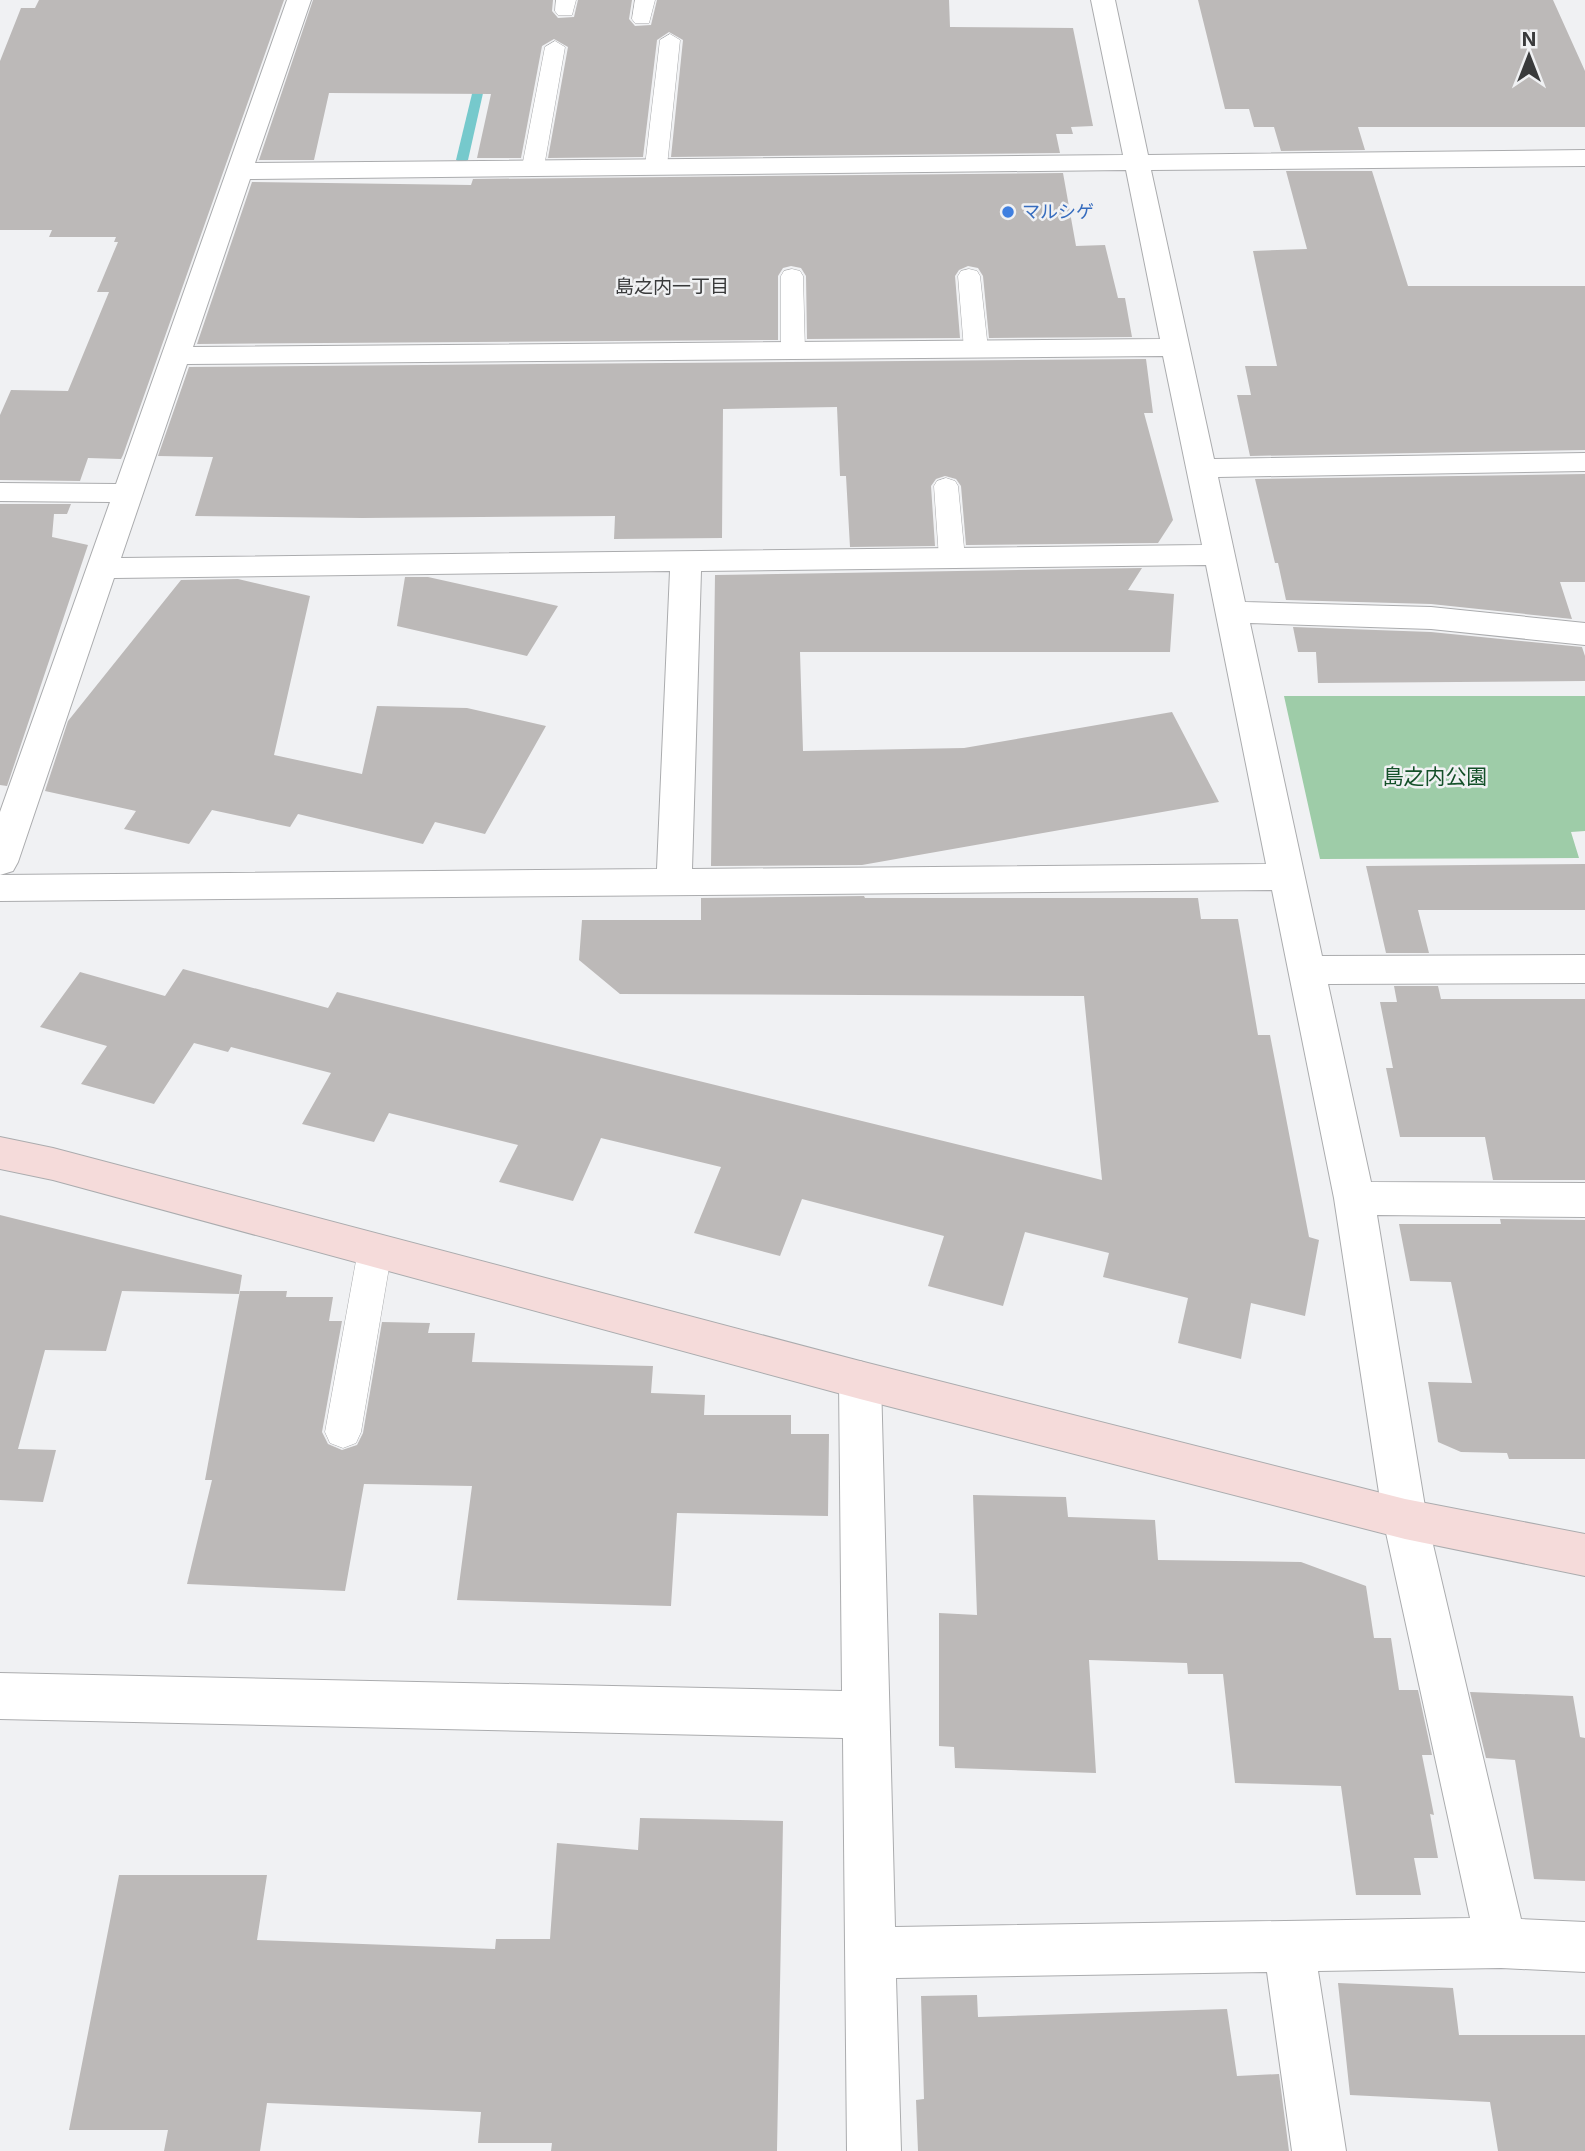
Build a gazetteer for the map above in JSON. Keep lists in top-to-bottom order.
{
  "districts": ["島之内一丁目"],
  "parks": ["島之内公園"],
  "places": ["マルシゲ"],
  "north": "top"
}
